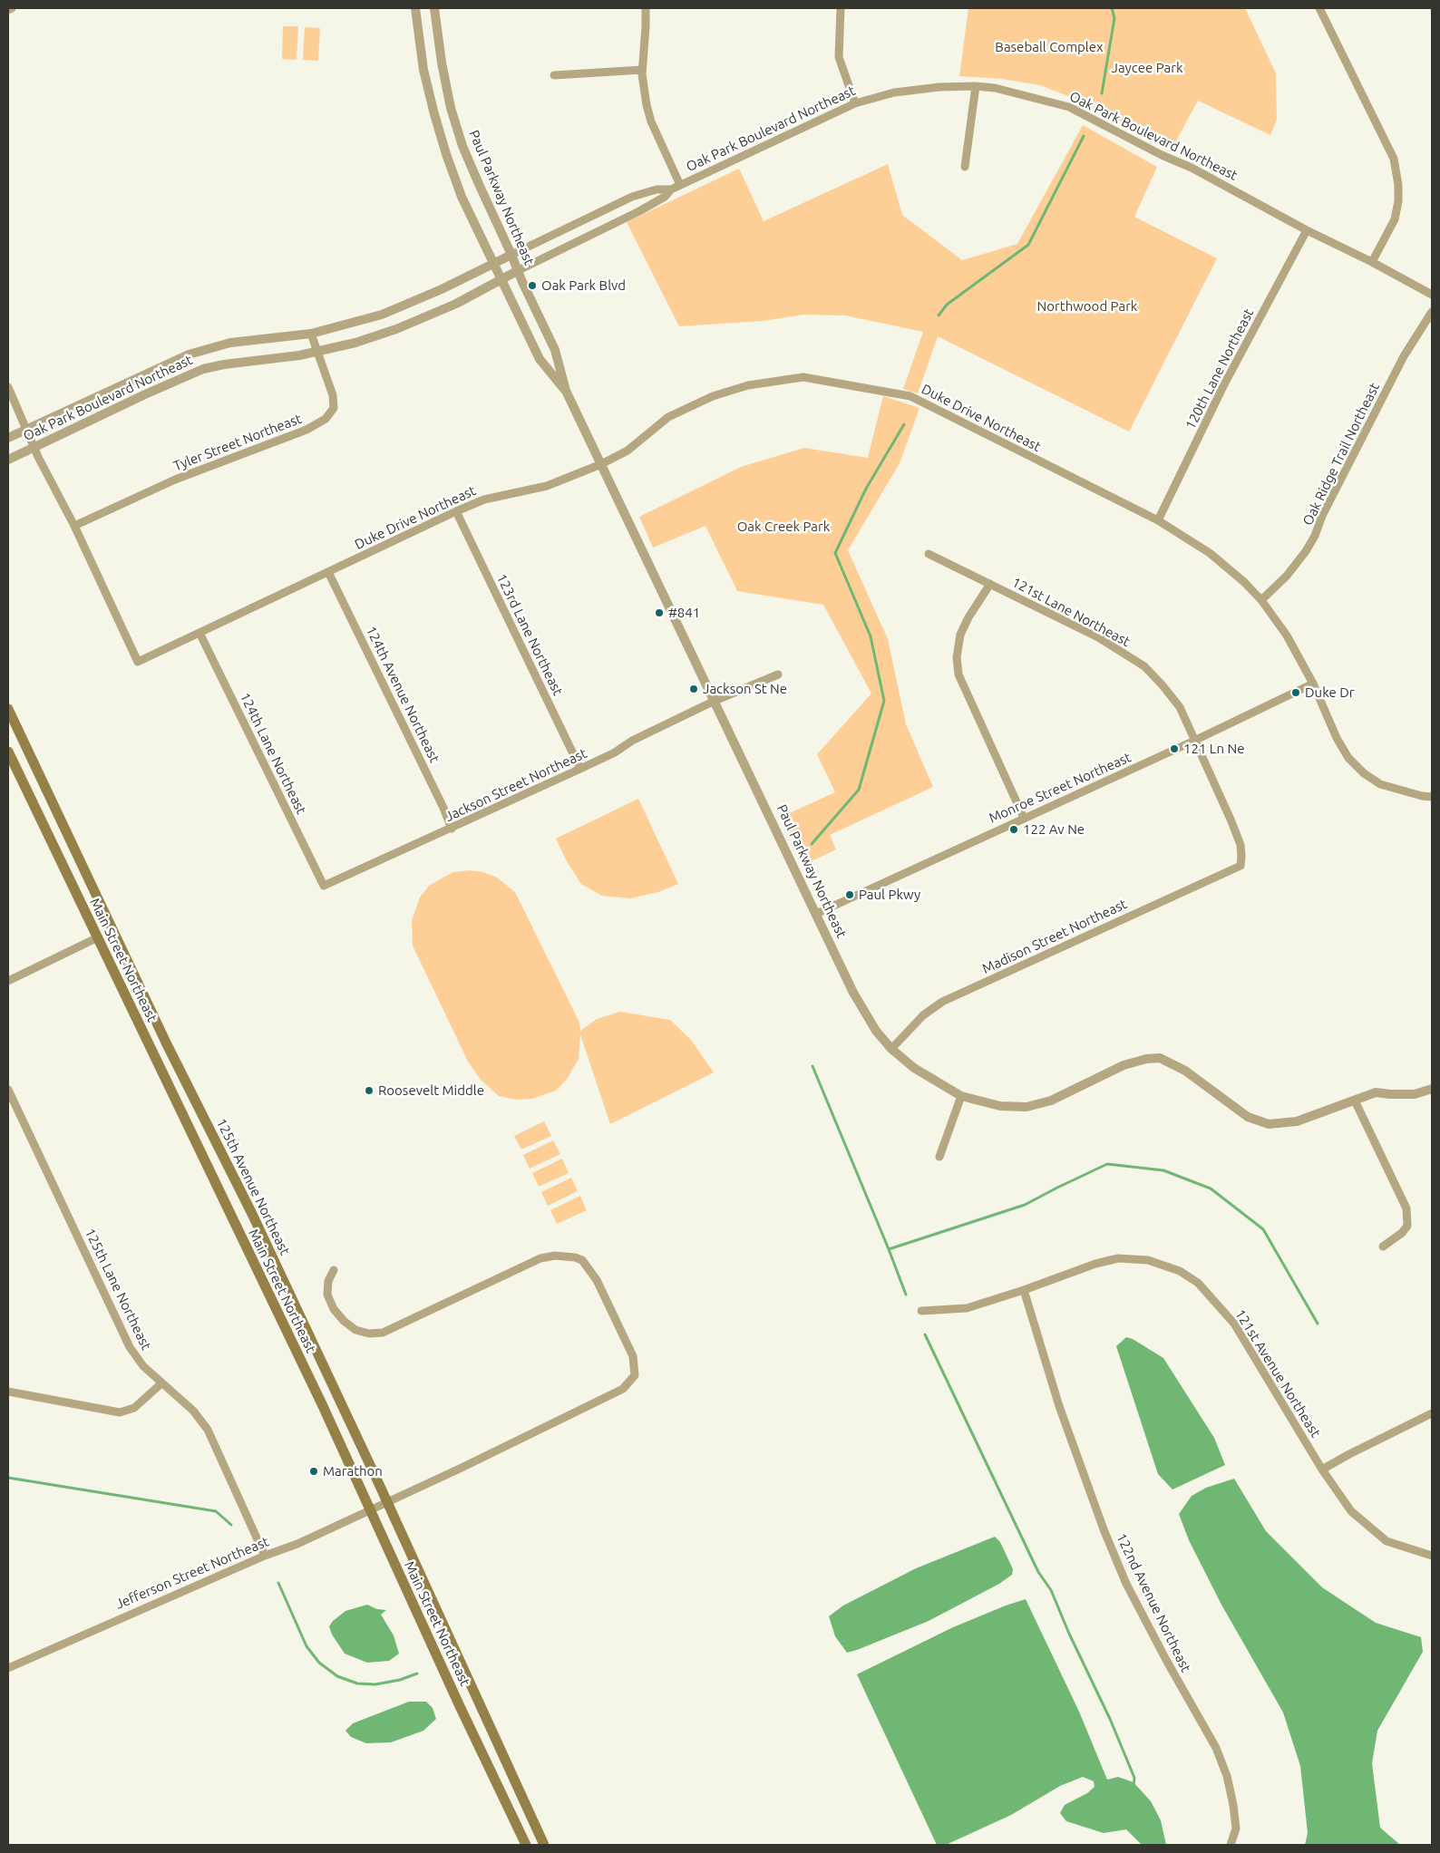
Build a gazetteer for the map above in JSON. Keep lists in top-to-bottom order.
{
  "streets": {
    "main road": ["Main Street Northeast", "125th Avenue Northeast"],
    "street": [
      "Oak Park Boulevard Northeast",
      "Paul Parkway Northeast",
      "120th Lane Northeast",
      "Duke Drive Northeast",
      "Tyler Street Northeast",
      "Oak Ridge Trail Northeast",
      "121st Lane Northeast",
      "123rd Lane Northeast",
      "124th Avenue Northeast",
      "124th Lane Northeast",
      "Jackson Street Northeast",
      "Monroe Street Northeast",
      "Madison Street Northeast",
      "125th Lane Northeast",
      "121st Avenue Northeast",
      "Jefferson Street Northeast",
      "122nd Avenue Northeast"
    ]
  },
  "crossings": [
    ["Oak Park Boulevard Northeast", "Paul Parkway Northeast"],
    ["Oak Park Boulevard Northeast", "120th Lane Northeast"],
    ["Oak Park Boulevard Northeast", "Tyler Street Northeast"],
    ["Paul Parkway Northeast", "Duke Drive Northeast"],
    ["Paul Parkway Northeast", "Jackson Street Northeast"],
    ["Paul Parkway Northeast", "Monroe Street Northeast"],
    ["Paul Parkway Northeast", "Madison Street Northeast"],
    ["120th Lane Northeast", "Duke Drive Northeast"],
    ["Duke Drive Northeast", "Tyler Street Northeast"],
    ["Duke Drive Northeast", "Oak Ridge Trail Northeast"],
    ["Duke Drive Northeast", "123rd Lane Northeast"],
    ["Duke Drive Northeast", "124th Avenue Northeast"],
    ["Duke Drive Northeast", "124th Lane Northeast"],
    ["Duke Drive Northeast", "Monroe Street Northeast"],
    ["121st Lane Northeast", "Monroe Street Northeast"],
    ["121st Lane Northeast", "Madison Street Northeast"],
    ["123rd Lane Northeast", "Jackson Street Northeast"],
    ["124th Avenue Northeast", "Jackson Street Northeast"],
    ["124th Lane Northeast", "Jackson Street Northeast"],
    ["Main Street Northeast", "125th Avenue Northeast"],
    ["Main Street Northeast", "Jefferson Street Northeast"],
    ["125th Avenue Northeast", "Jefferson Street Northeast"],
    ["125th Lane Northeast", "Jefferson Street Northeast"],
    ["121st Avenue Northeast", "122nd Avenue Northeast"]
  ],
  "parks": [
    "Baseball Complex",
    "Jaycee Park",
    "Northwood Park",
    "Oak Creek Park"
  ],
  "places": [
    "Oak Park Blvd",
    "#841",
    "Jackson St Ne",
    "Duke Dr",
    "121 Ln Ne",
    "122 Av Ne",
    "Paul Pkwy",
    "Roosevelt Middle",
    "Marathon"
  ]
}
